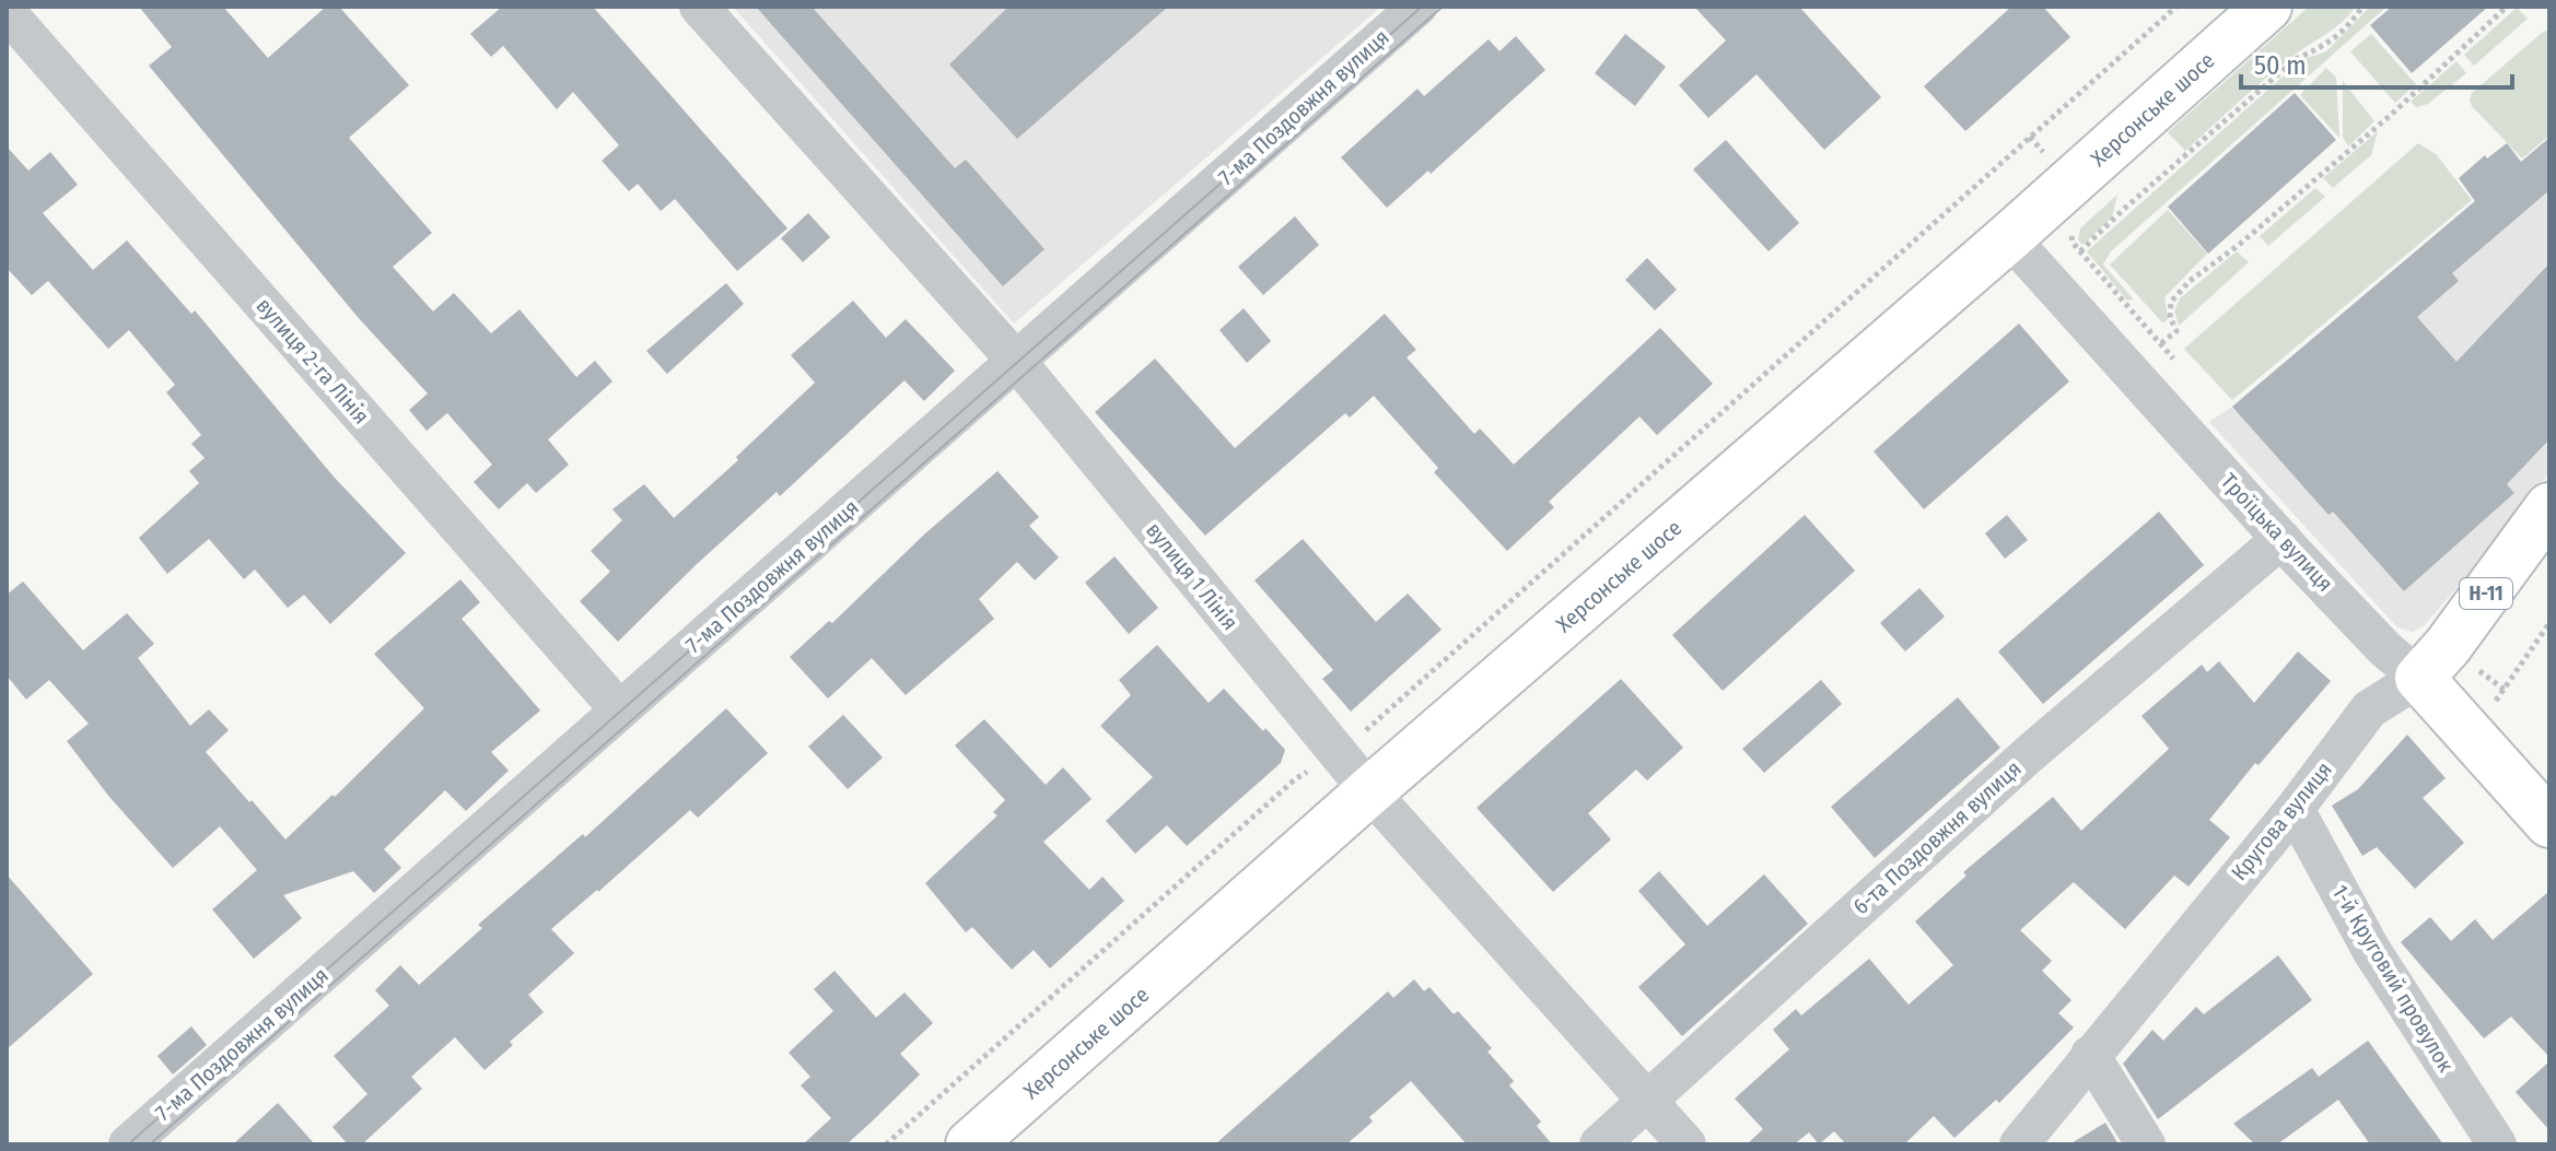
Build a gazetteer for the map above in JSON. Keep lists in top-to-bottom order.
{
  "streets": {
    "main road": [
      "Херсонське шосе",
      "Троїцька вулиця",
      "Н-11",
      "Кругова вулиця"
    ],
    "street": [
      "7-ма Поздовжня вулиця",
      "вулиця 2-га Лінія",
      "вулиця 1 Лінія",
      "6-та Поздовжня вулиця",
      "1-й Круговий провулок"
    ]
  },
  "crossings": [
    ["7-ма Поздовжня вулиця", "вулиця 2-га Лінія"],
    ["7-ма Поздовжня вулиця", "вулиця 1 Лінія"],
    ["Херсонське шосе", "Троїцька вулиця"],
    ["Херсонське шосе", "вулиця 1 Лінія"],
    ["Троїцька вулиця", "Кругова вулиця"],
    ["Троїцька вулиця", "6-та Поздовжня вулиця"],
    ["вулиця 1 Лінія", "6-та Поздовжня вулиця"],
    ["Кругова вулиця", "1-й Круговий провулок"]
  ],
  "scale_bar": "50 m"
}
